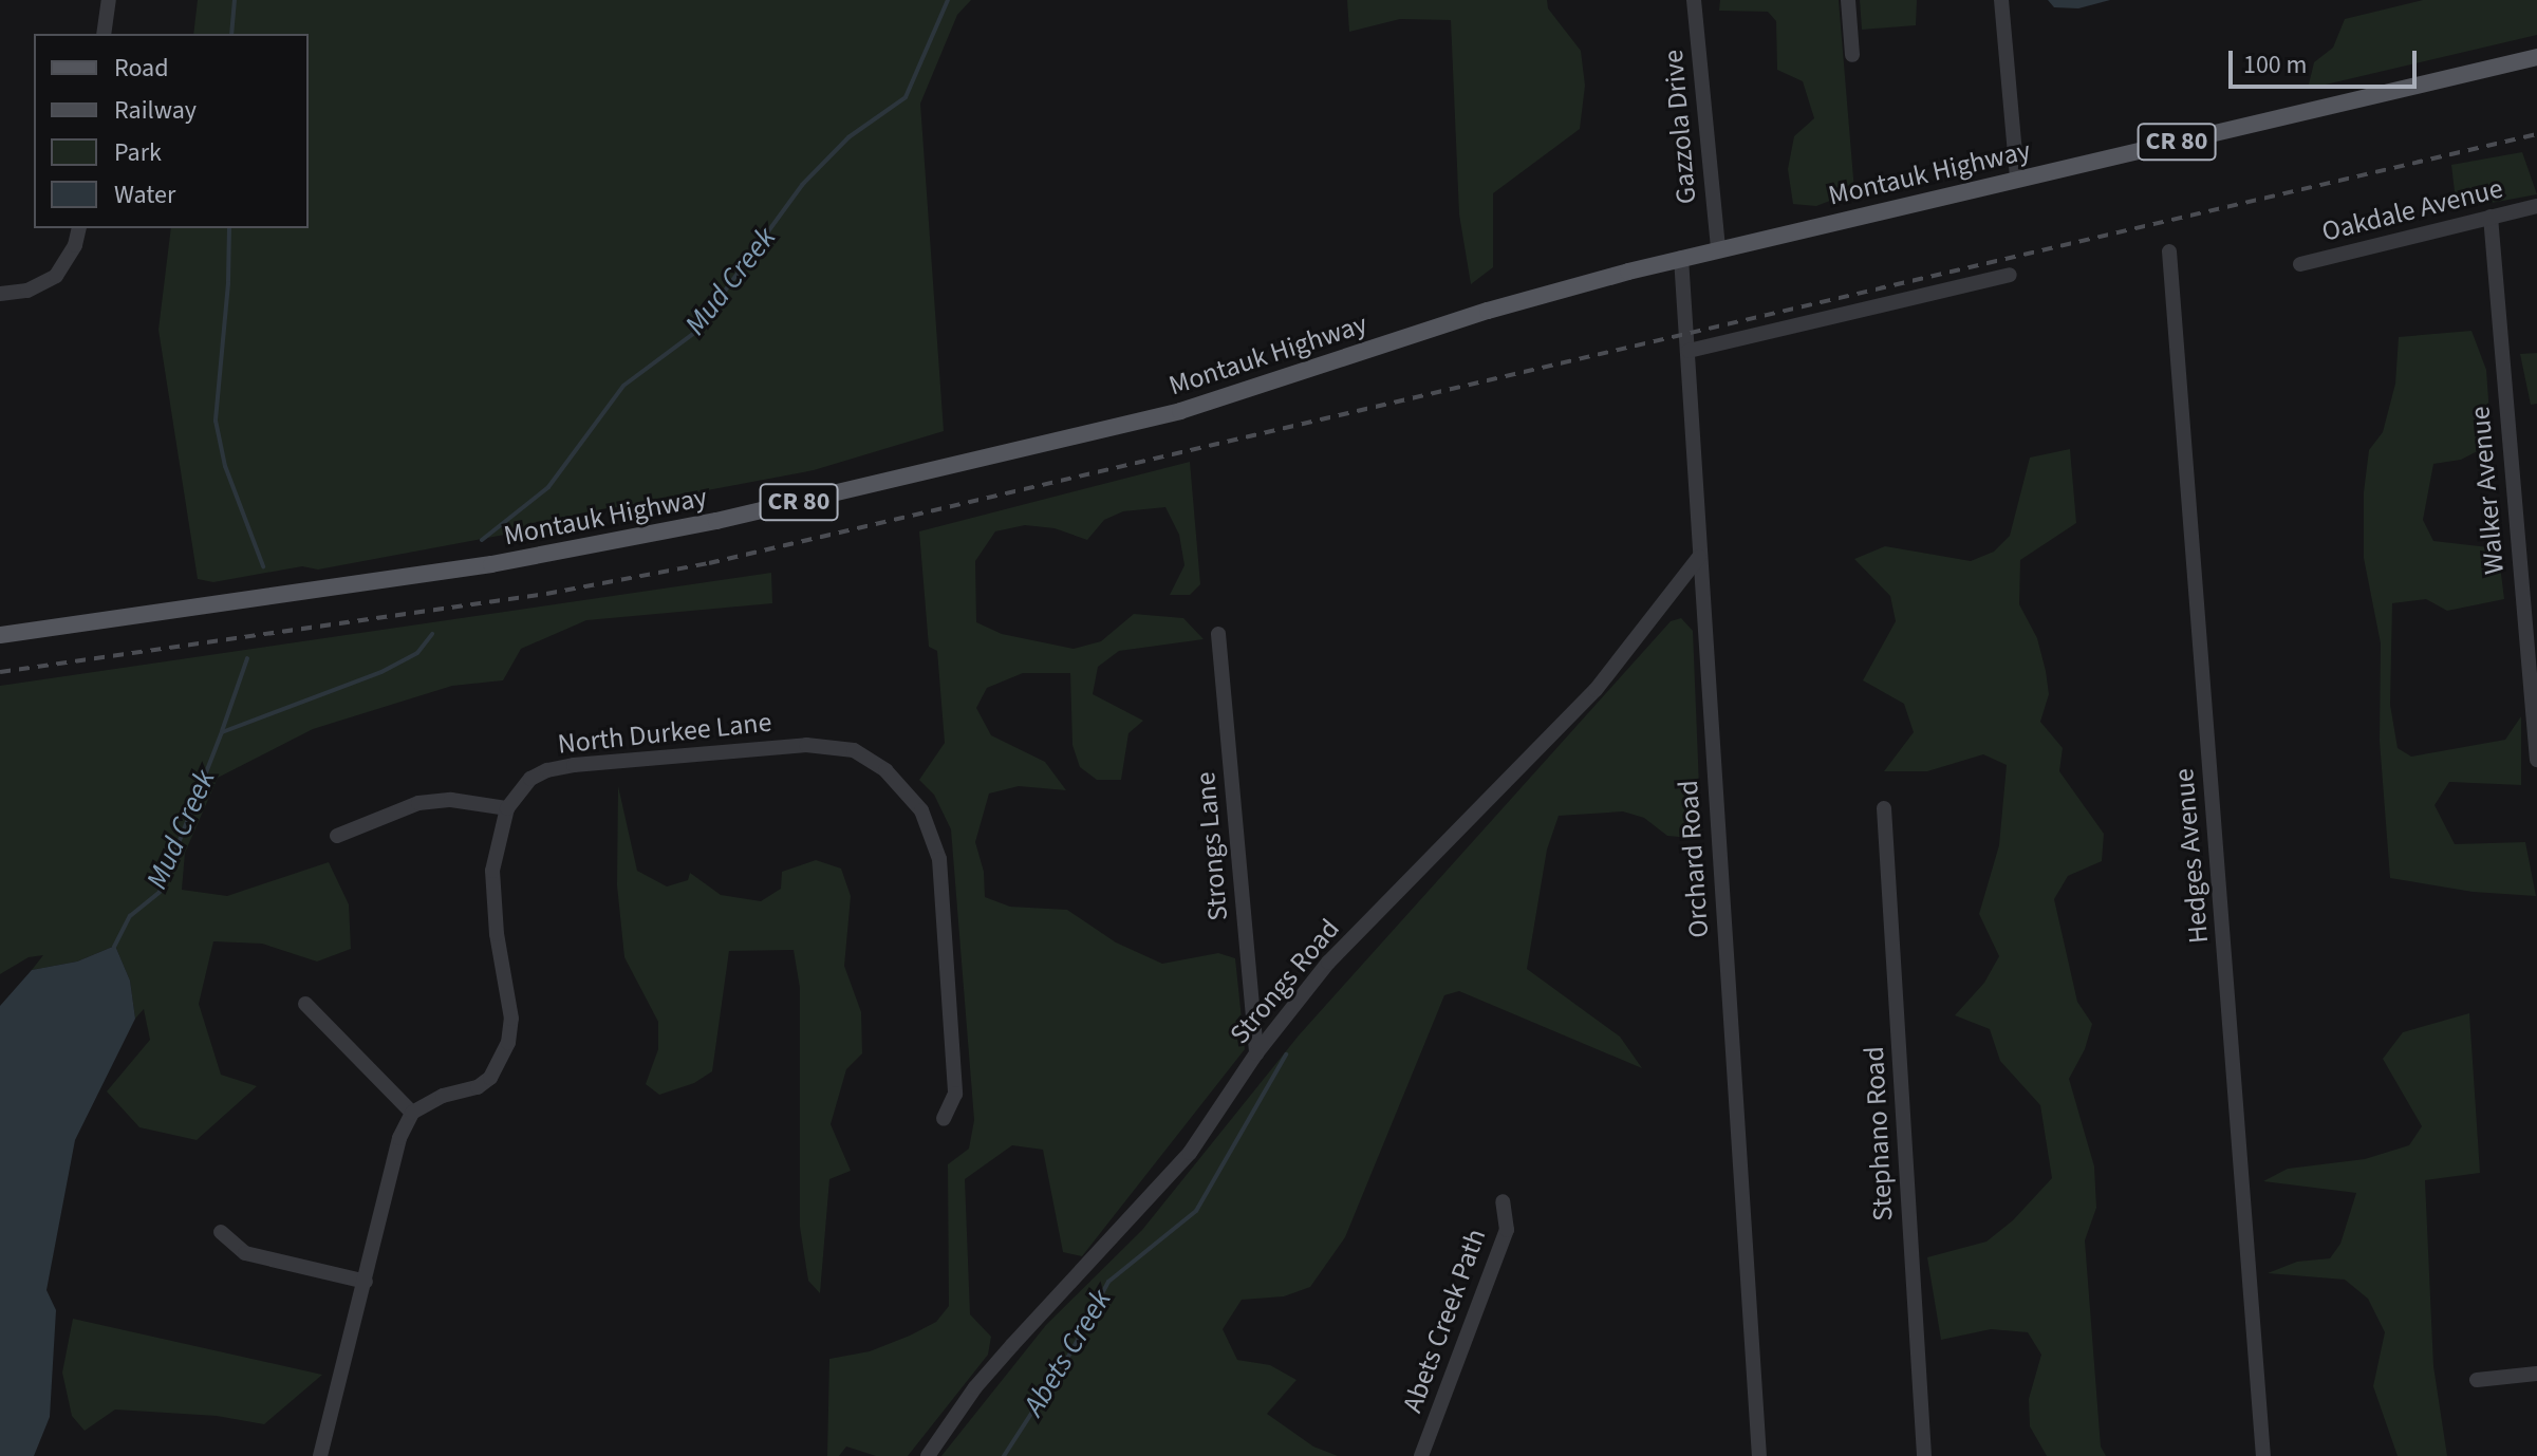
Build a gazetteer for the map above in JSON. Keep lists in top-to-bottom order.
{
  "streets": {
    "main road": ["CR 80", "Montauk Highway"],
    "street": [
      "Gazzola Drive",
      "Oakdale Avenue",
      "Walker Avenue",
      "North Durkee Lane",
      "Strongs Lane",
      "Hedges Avenue",
      "Orchard Road",
      "Strongs Road",
      "Stephano Road",
      "Abets Creek Path"
    ]
  },
  "crossings": [
    ["Gazzola Drive", "Montauk Highway"],
    ["Montauk Highway", "Orchard Road"],
    ["Oakdale Avenue", "Walker Avenue"],
    ["Strongs Lane", "Strongs Road"],
    ["Orchard Road", "Strongs Road"]
  ],
  "water": ["Mud Creek", "Abets Creek"],
  "legend": [
    "Road",
    "Railway",
    "Park",
    "Water"
  ],
  "scale_bar": "100 m"
}
